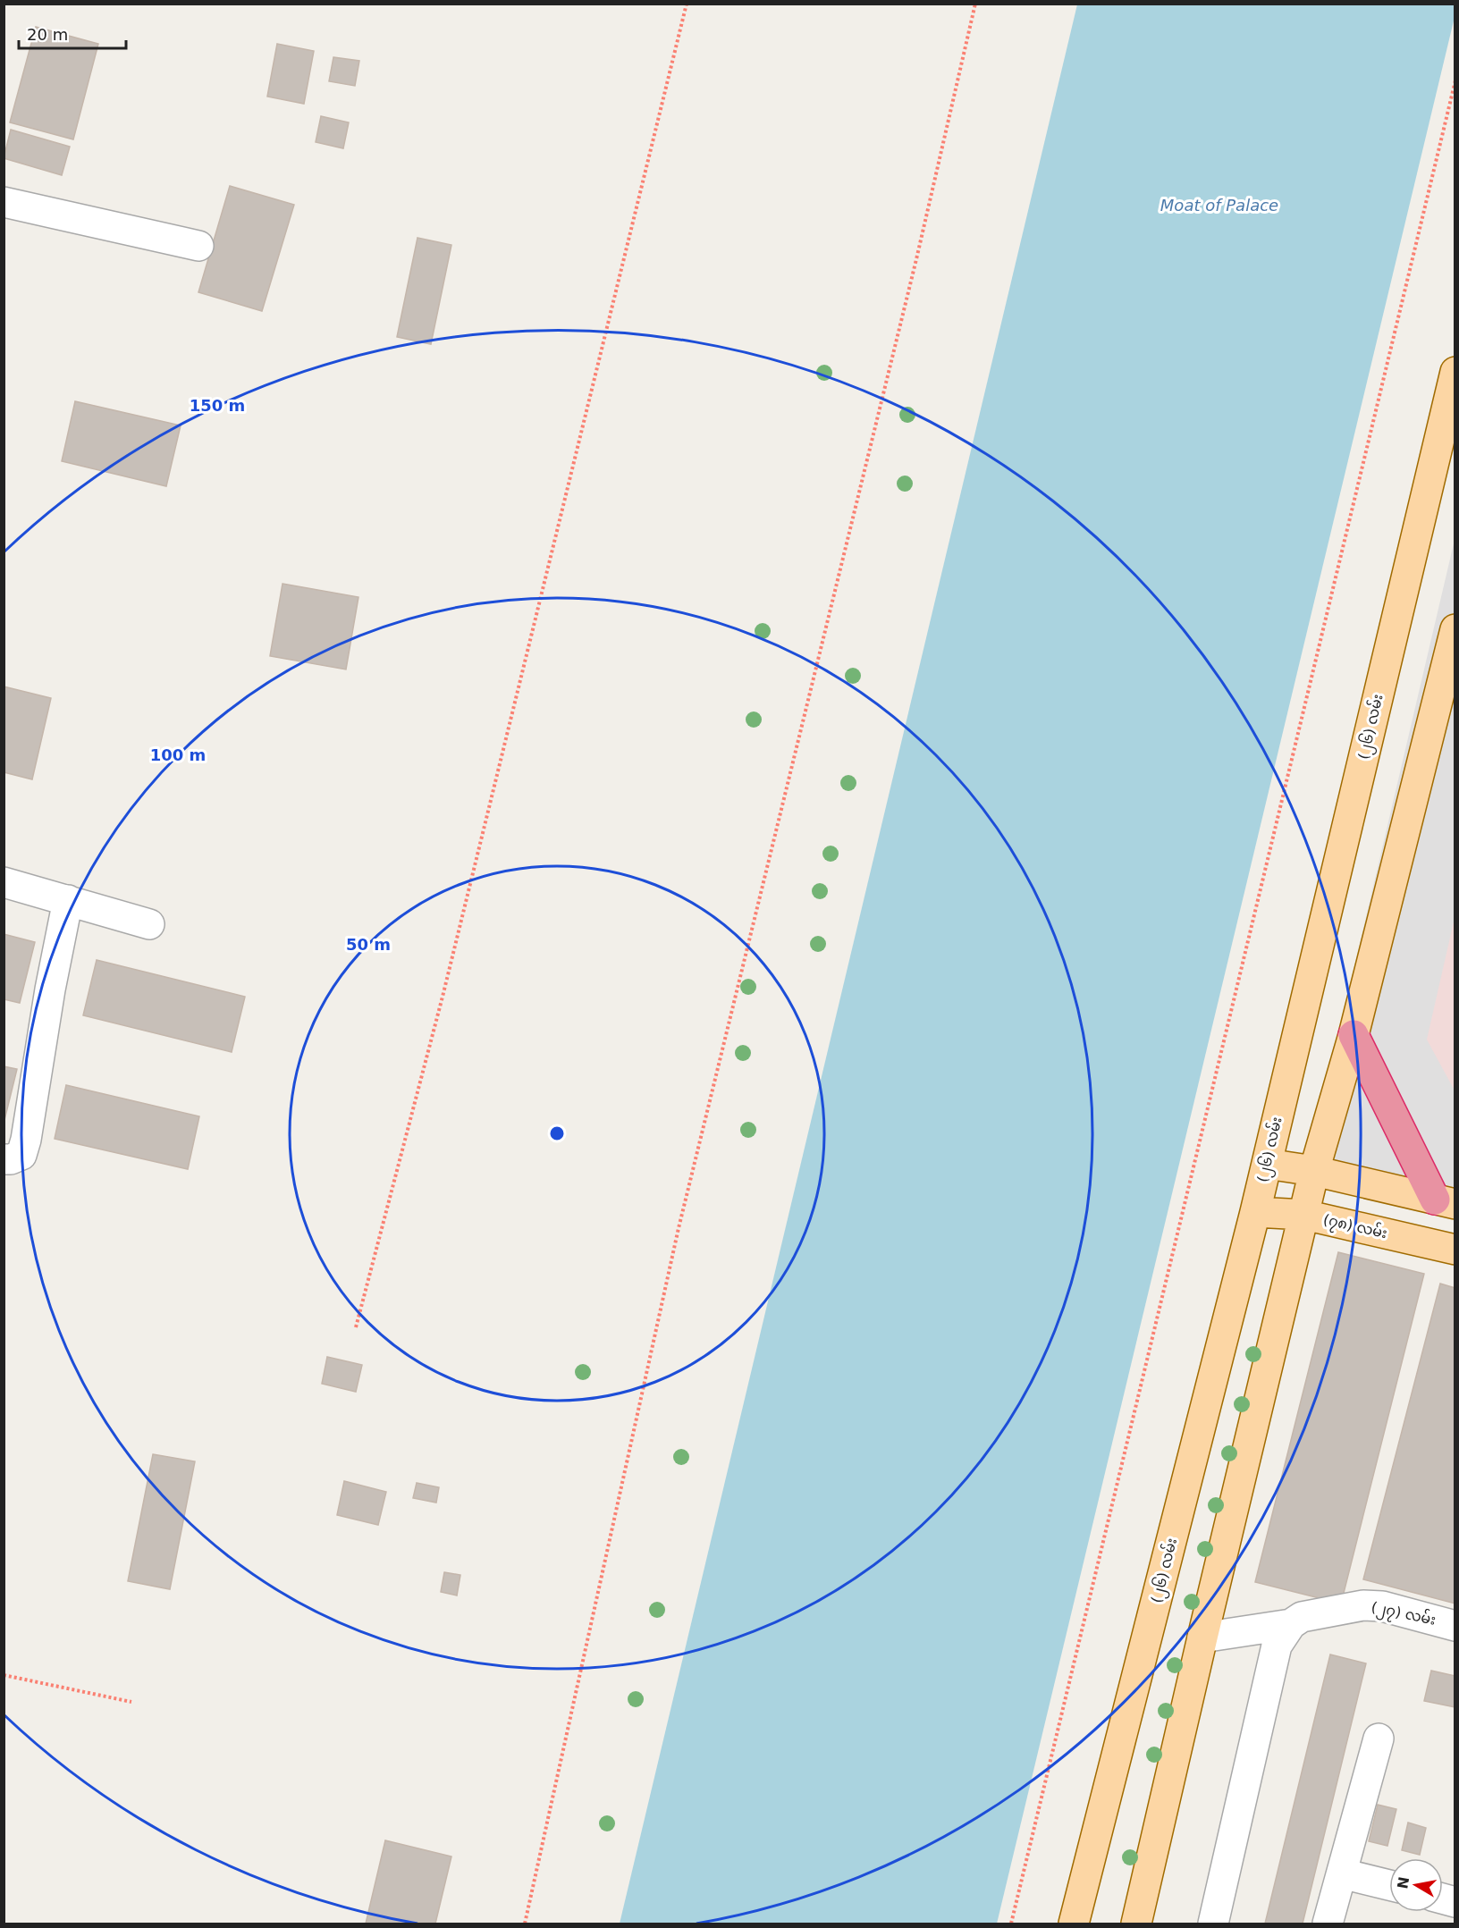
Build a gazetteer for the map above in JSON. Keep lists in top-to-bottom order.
{
  "streets": {
    "main road": ["(၂၆) လမ်း", "(၇၈) လမ်း"],
    "street": ["(၂၇) လမ်း"]
  },
  "crossings": [
    ["(၂၆) လမ်း", "(၇၈) လမ်း"]
  ],
  "water": ["Moat of Palace"],
  "scale_bar": "20 m",
  "north": "left",
  "rings": ["150 m", "100 m", "50 m"]
}
